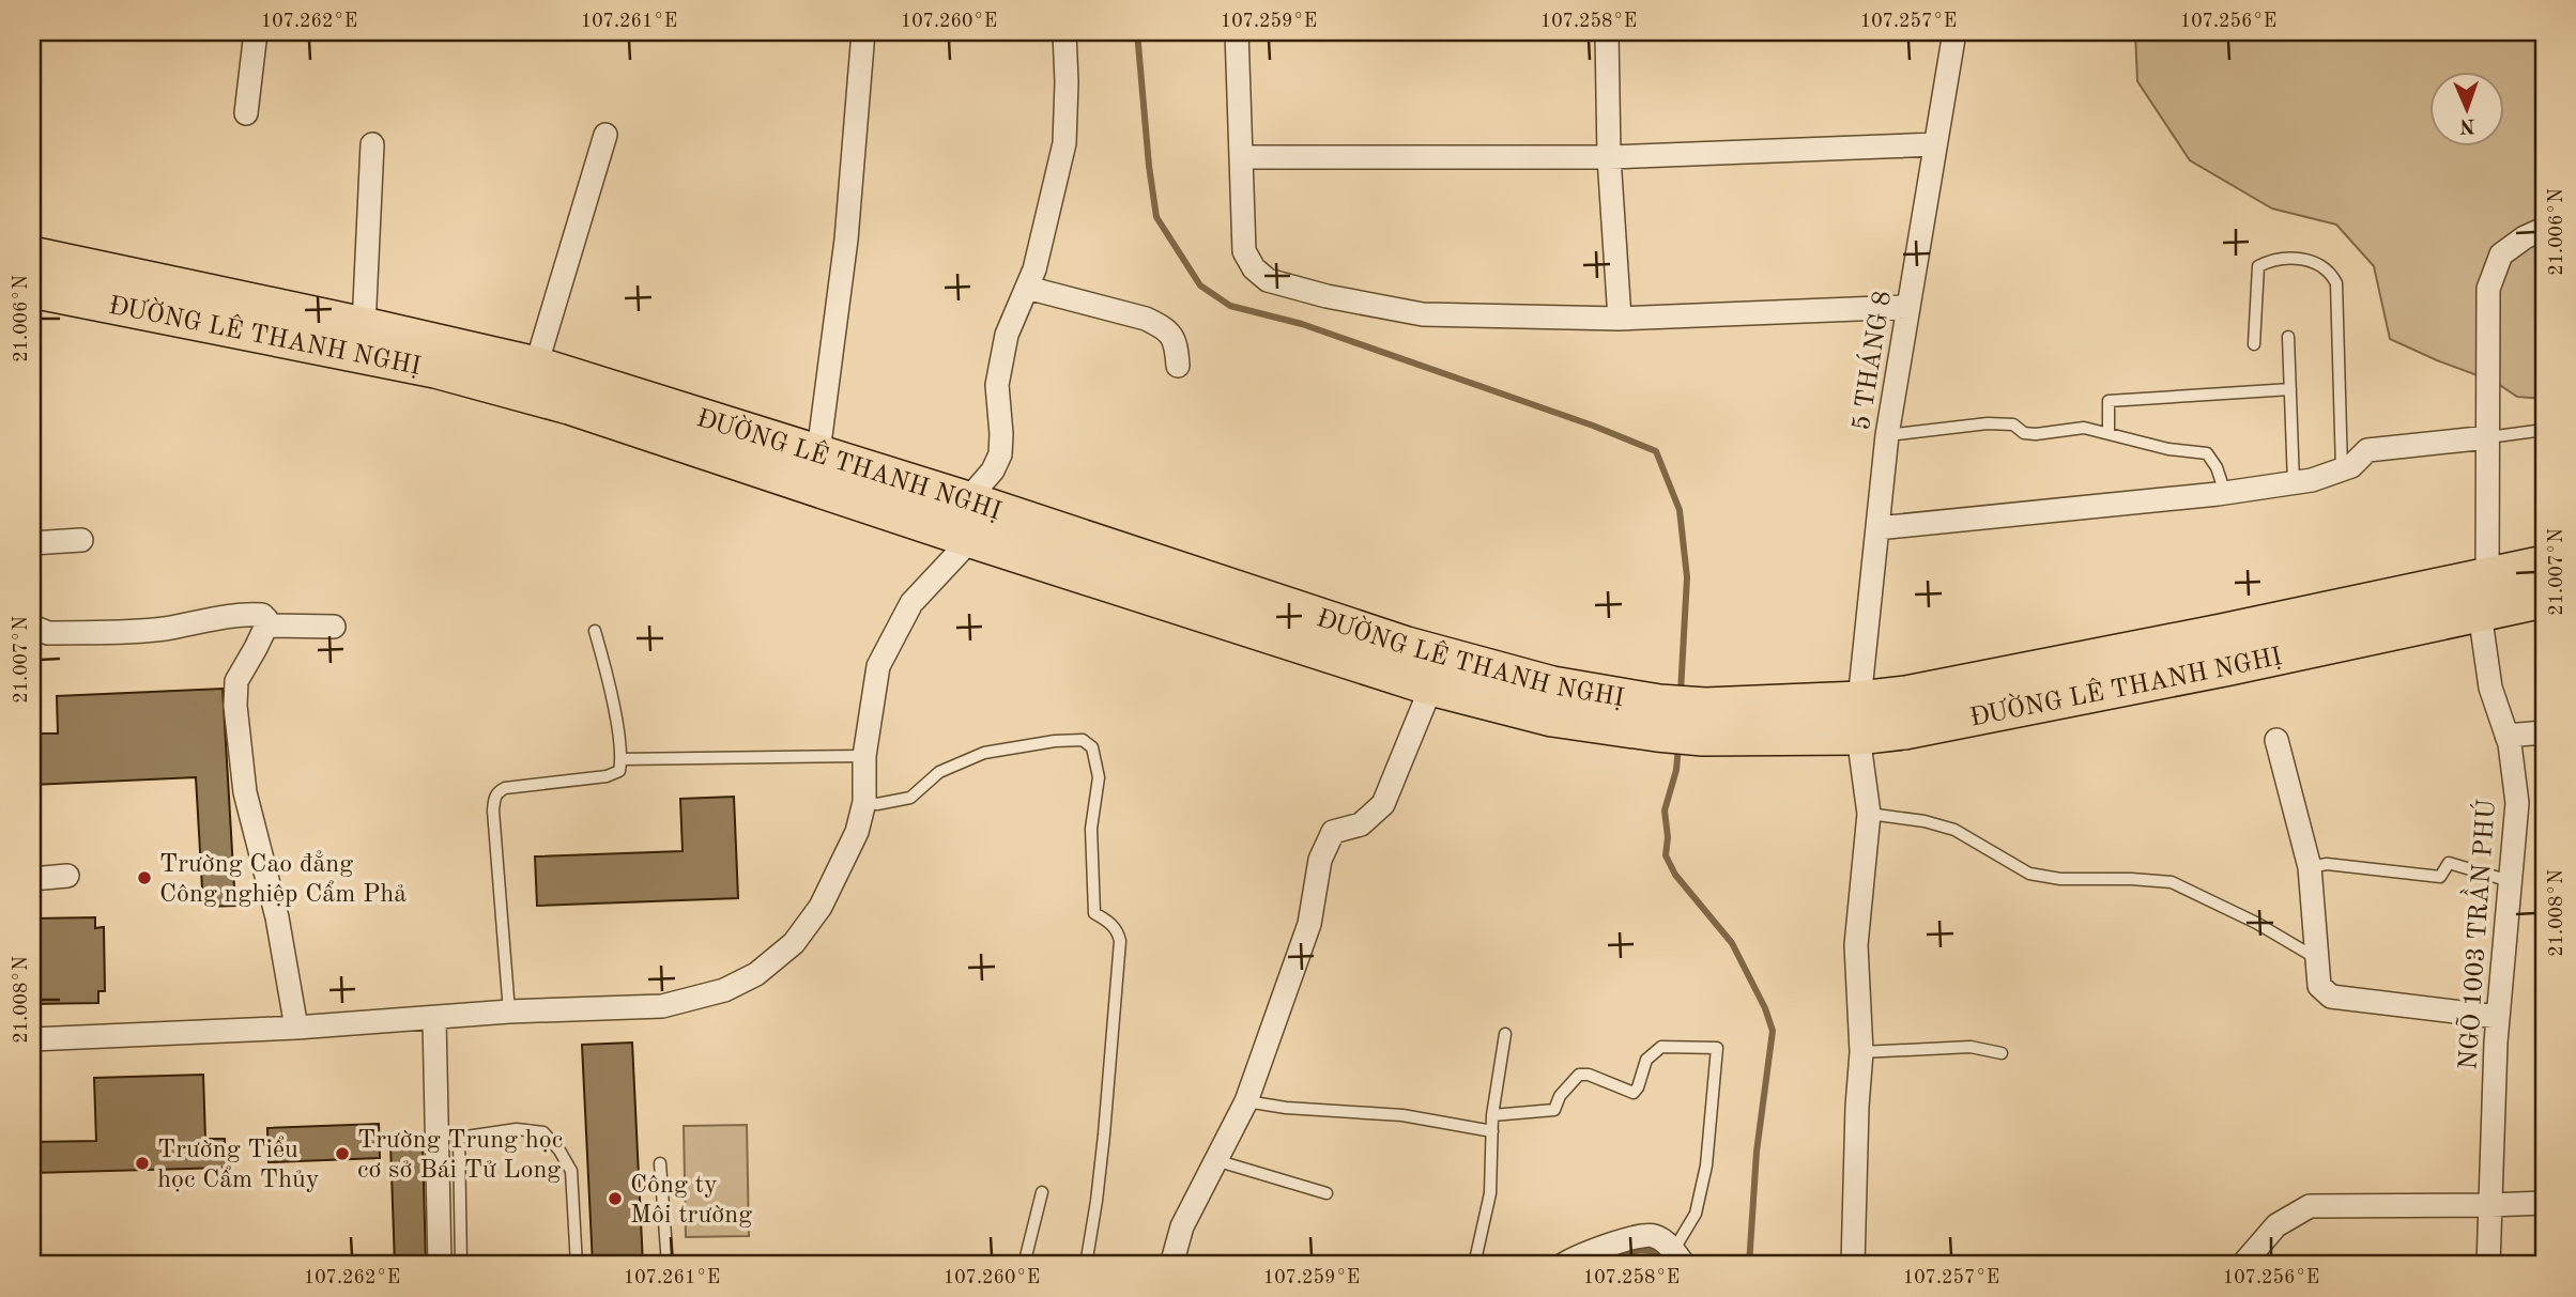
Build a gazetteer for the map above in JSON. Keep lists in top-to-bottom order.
{
  "streets": {
    "highway": ["ĐƯỜNG LÊ THANH NGHỊ"],
    "street": ["5 THÁNG 8", "NGÕ 1003 TRẦN PHÚ"]
  },
  "crossings": [
    ["ĐƯỜNG LÊ THANH NGHỊ", "5 THÁNG 8"],
    ["ĐƯỜNG LÊ THANH NGHỊ", "NGÕ 1003 TRẦN PHÚ"]
  ],
  "places": [
    "Trường Cao đẳng Công nghiệp Cẩm Phả",
    "Trường Trung học cơ sở Bái Tử Long",
    "Trường Tiểu học Cẩm Thủy",
    "Công ty Môi trường"
  ],
  "north": "bottom",
  "coordinates": [
    "107.262°E",
    "107.261°E",
    "107.260°E",
    "107.259°E",
    "107.258°E",
    "107.257°E",
    "107.256°E",
    "21.006°N",
    "21.007°N",
    "21.008°N"
  ]
}
